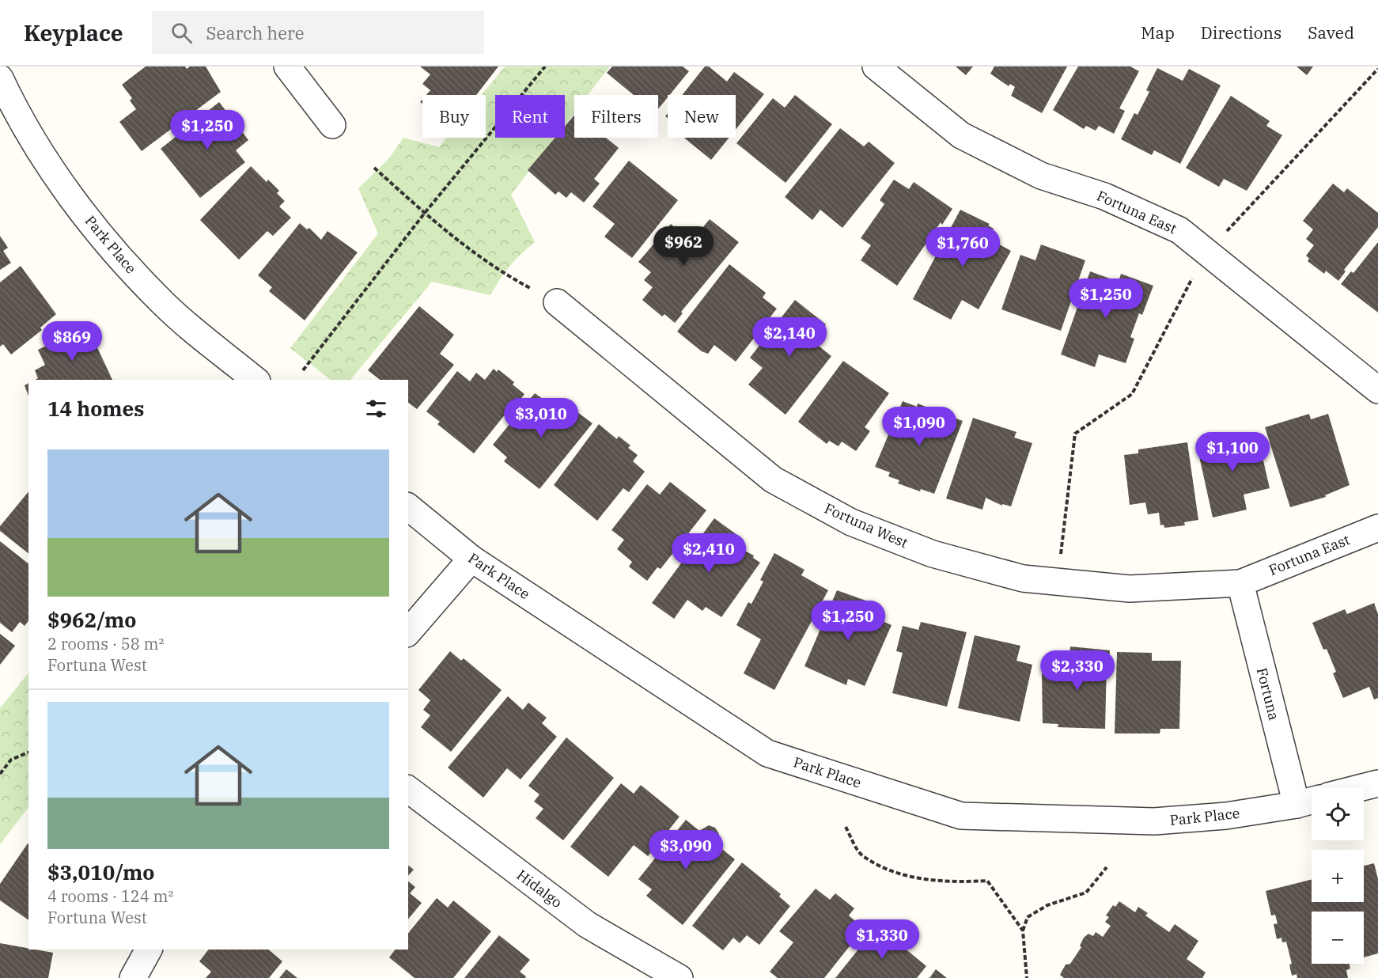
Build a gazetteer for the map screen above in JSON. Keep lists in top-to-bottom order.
{
  "streets": {
    "street": [
      "Fortuna East",
      "Park Place",
      "Fortuna West",
      "Fortuna",
      "Hidalgo"
    ]
  },
  "crossings": [
    ["Fortuna East", "Fortuna West"],
    ["Fortuna East", "Fortuna"],
    ["Park Place", "Fortuna"],
    ["Fortuna West", "Fortuna"]
  ],
  "page": {
    "header": "Keyplace",
    "search": "Search here",
    "nav": ["Map", "Directions", "Saved"],
    "chip": [
      "Buy",
      "Rent",
      "Filters",
      "New"
    ],
    "price": [
      "$1,250",
      "$962",
      "$1,760",
      "$1,250",
      "$2,140",
      "$869",
      "$3,010",
      "$1,090",
      "$1,100",
      "$2,410",
      "$1,250",
      "$2,330",
      "$3,090",
      "$1,330"
    ],
    "heading": "14 homes",
    "list": [
      {
        "name": "$962/mo",
        "note": "2 rooms · 58 m² · Fortuna West"
      },
      {
        "name": "$3,010/mo",
        "note": "4 rooms · 124 m² · Fortuna West"
      }
    ],
    "map_buttons": ["+", "−"]
  }
}
